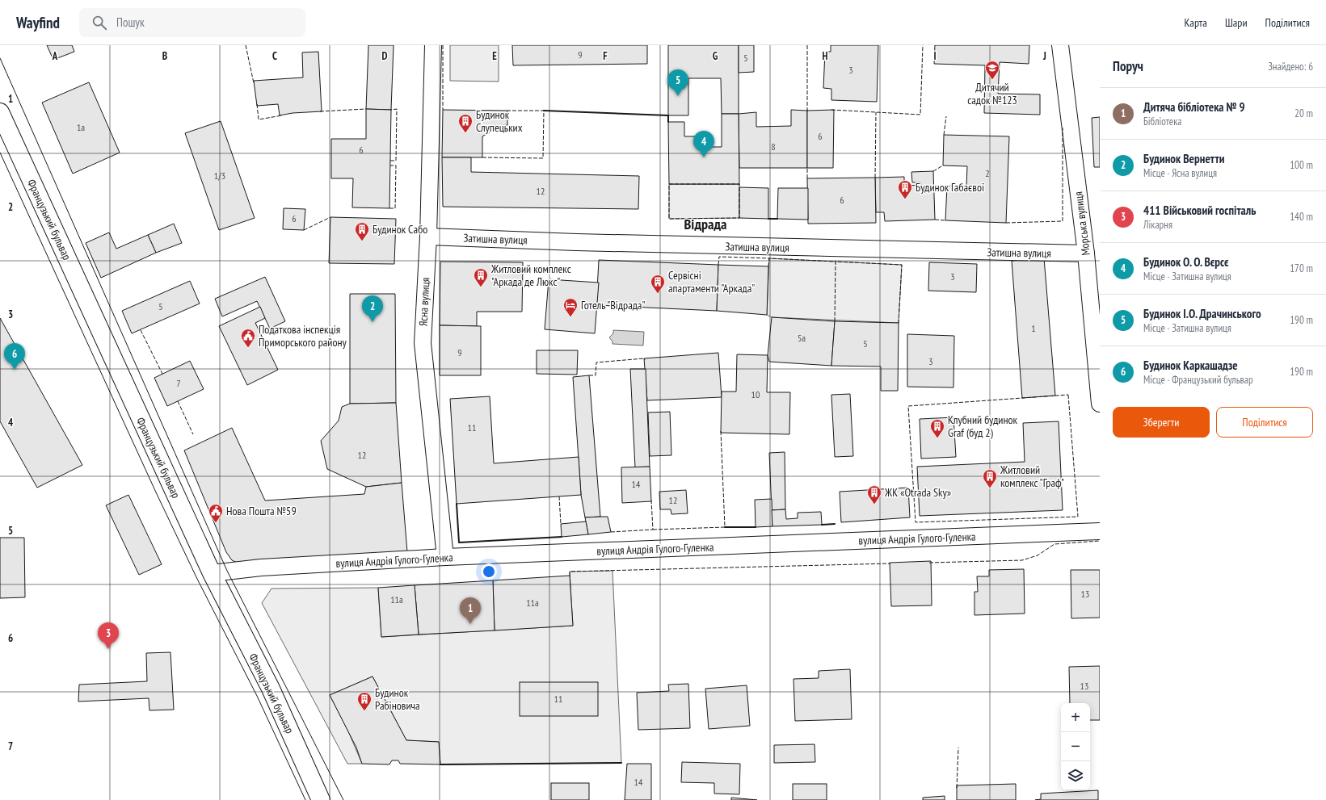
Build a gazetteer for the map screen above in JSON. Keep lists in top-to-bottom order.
{
  "streets": {
    "street": [
      "Французький бульвар",
      "Морська вулиця",
      "Затишна вулиця",
      "Ясна вулиця",
      "вулиця Андрія Гулого-Гуленка"
    ]
  },
  "crossings": [
    ["Французький бульвар", "вулиця Андрія Гулого-Гуленка"],
    ["Морська вулиця", "Затишна вулиця"],
    ["Затишна вулиця", "Ясна вулиця"],
    ["Ясна вулиця", "вулиця Андрія Гулого-Гуленка"]
  ],
  "districts": ["Відрада"],
  "places": {
    "school or university": ["Дитячий садок №123"],
    "building": [
      "Будинок Слупецьких",
      "Будинок Габаєвої",
      "Будинок Сабо",
      "Житловий комплекс \"Аркада де Люкс\"",
      "Сервісні апартаменти \"Аркада\"",
      "Клубний будинок Graf (буд 2)",
      "Житловий комплекс \"Граф\"",
      "ЖК «Otrada Sky»",
      "Будинок Рабіновича"
    ],
    "hotel": ["Готель \"Відрада\""],
    "public building": ["Податкова інспекція Приморського району", "Нова Пошта №59"]
  },
  "house_numbers": [
    "9",
    "5",
    "3",
    "1а",
    "6",
    "8",
    "6",
    "2",
    "1/3",
    "12",
    "6",
    "6",
    "3",
    "5",
    "1",
    "5а",
    "5",
    "9",
    "3",
    "7",
    "10",
    "11",
    "12",
    "14",
    "12",
    "13",
    "11а",
    "11а",
    "13",
    "11",
    "14"
  ],
  "page": {
    "header": "Wayfind",
    "search": "Пошук",
    "nav": ["Карта", "Шари", "Поділитися"],
    "heading": ["Поруч", "Знайдено: 6"],
    "pins": [
      "5",
      "4",
      "2",
      "6",
      "1",
      "3"
    ],
    "list": [
      {
        "mark": "1",
        "name": "Дитяча бібліотека № 9",
        "note": "Бібліотека",
        "value": "20 m"
      },
      {
        "mark": "2",
        "name": "Будинок Вернетти",
        "note": "Місце · Ясна вулиця",
        "value": "100 m"
      },
      {
        "mark": "3",
        "name": "411 Військовий госпіталь",
        "note": "Лікарня",
        "value": "140 m"
      },
      {
        "mark": "4",
        "name": "Будинок О. О. Вєрсє",
        "note": "Місце · Затишна вулиця",
        "value": "170 m"
      },
      {
        "mark": "5",
        "name": "Будинок І.О. Драчинського",
        "note": "Місце · Затишна вулиця",
        "value": "190 m"
      },
      {
        "mark": "6",
        "name": "Будинок Каркашадзе",
        "note": "Місце · Французький бульвар",
        "value": "190 m"
      }
    ],
    "buttons": ["Зберегти", "Поділитися"],
    "map_buttons": ["+", "−"]
  },
  "grid": {
    "columns": [
      "A",
      "B",
      "C",
      "D",
      "E",
      "F",
      "G",
      "H",
      "I",
      "J"
    ],
    "rows": [
      "1",
      "2",
      "3",
      "4",
      "5",
      "6",
      "7"
    ]
  }
}
